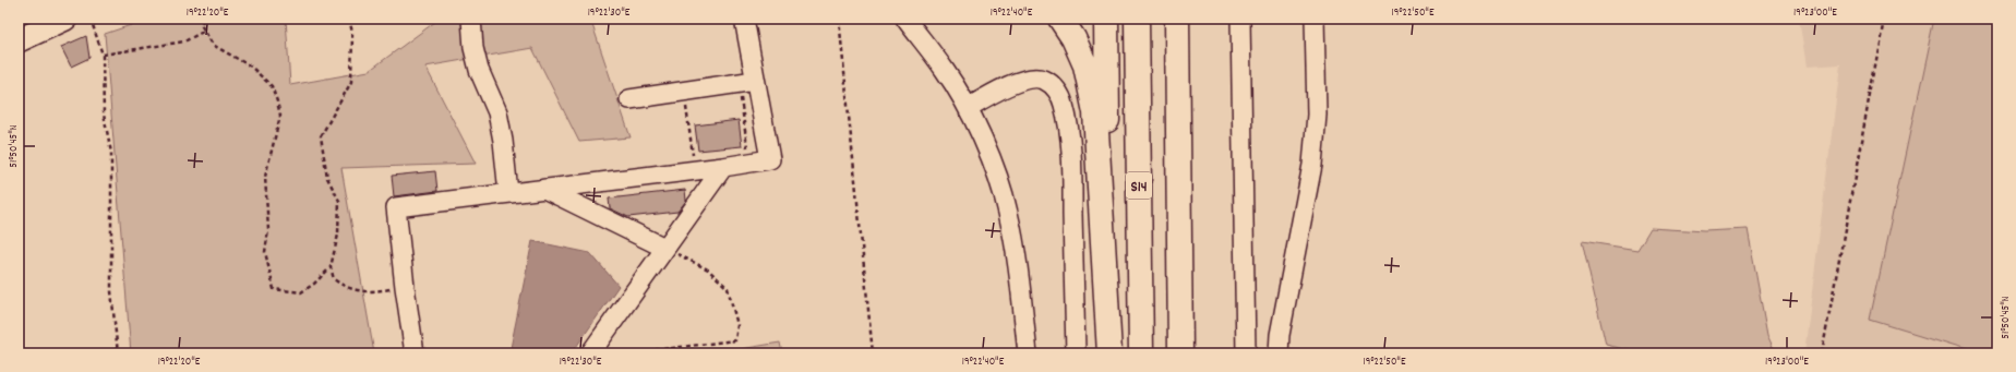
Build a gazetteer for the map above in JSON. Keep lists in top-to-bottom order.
{
  "streets": {
    "highway": ["S14"]
  },
  "coordinates": [
    "19°22'20\"E",
    "19°22'30\"E",
    "19°22'40\"E",
    "19°22'50\"E",
    "19°23'00\"E",
    "51°50'45\"N"
  ]
}
